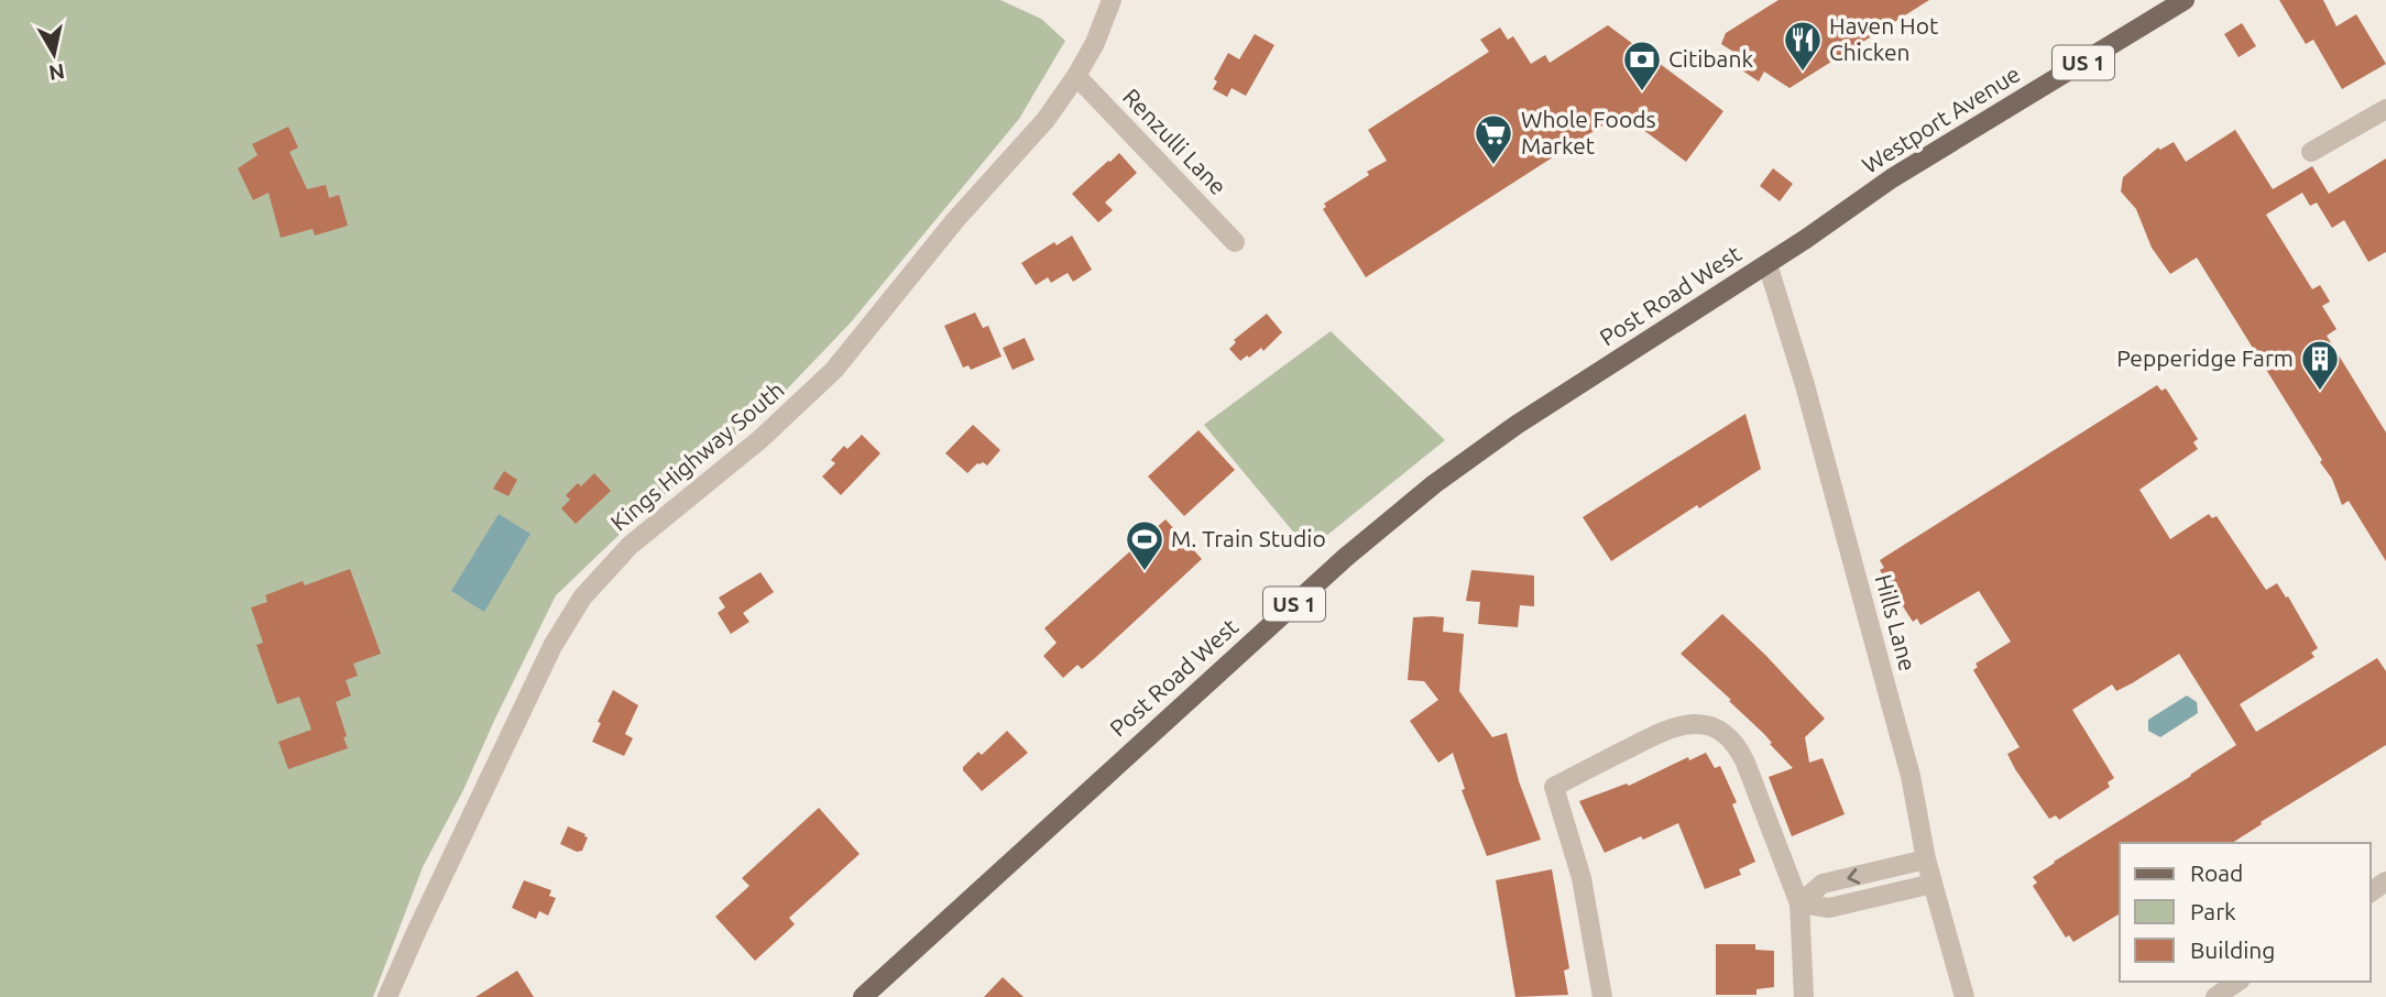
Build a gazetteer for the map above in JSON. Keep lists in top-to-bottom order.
{
  "streets": {
    "main road": ["US 1", "Westport Avenue", "Post Road West"],
    "street": ["Renzulli Lane", "Kings Highway South", "Hills Lane"]
  },
  "crossings": [
    ["Westport Avenue", "Post Road West"],
    ["Westport Avenue", "Hills Lane"],
    ["Renzulli Lane", "Kings Highway South"],
    ["Post Road West", "Hills Lane"]
  ],
  "places": {
    "restaurant": ["Haven Hot Chicken"],
    "bank": ["Citibank"],
    "supermarket": ["Whole Foods Market"],
    "building": ["Pepperidge Farm"],
    "sports": ["M. Train Studio"]
  },
  "legend": ["Road", "Park", "Building"],
  "north": "bottom"
}
